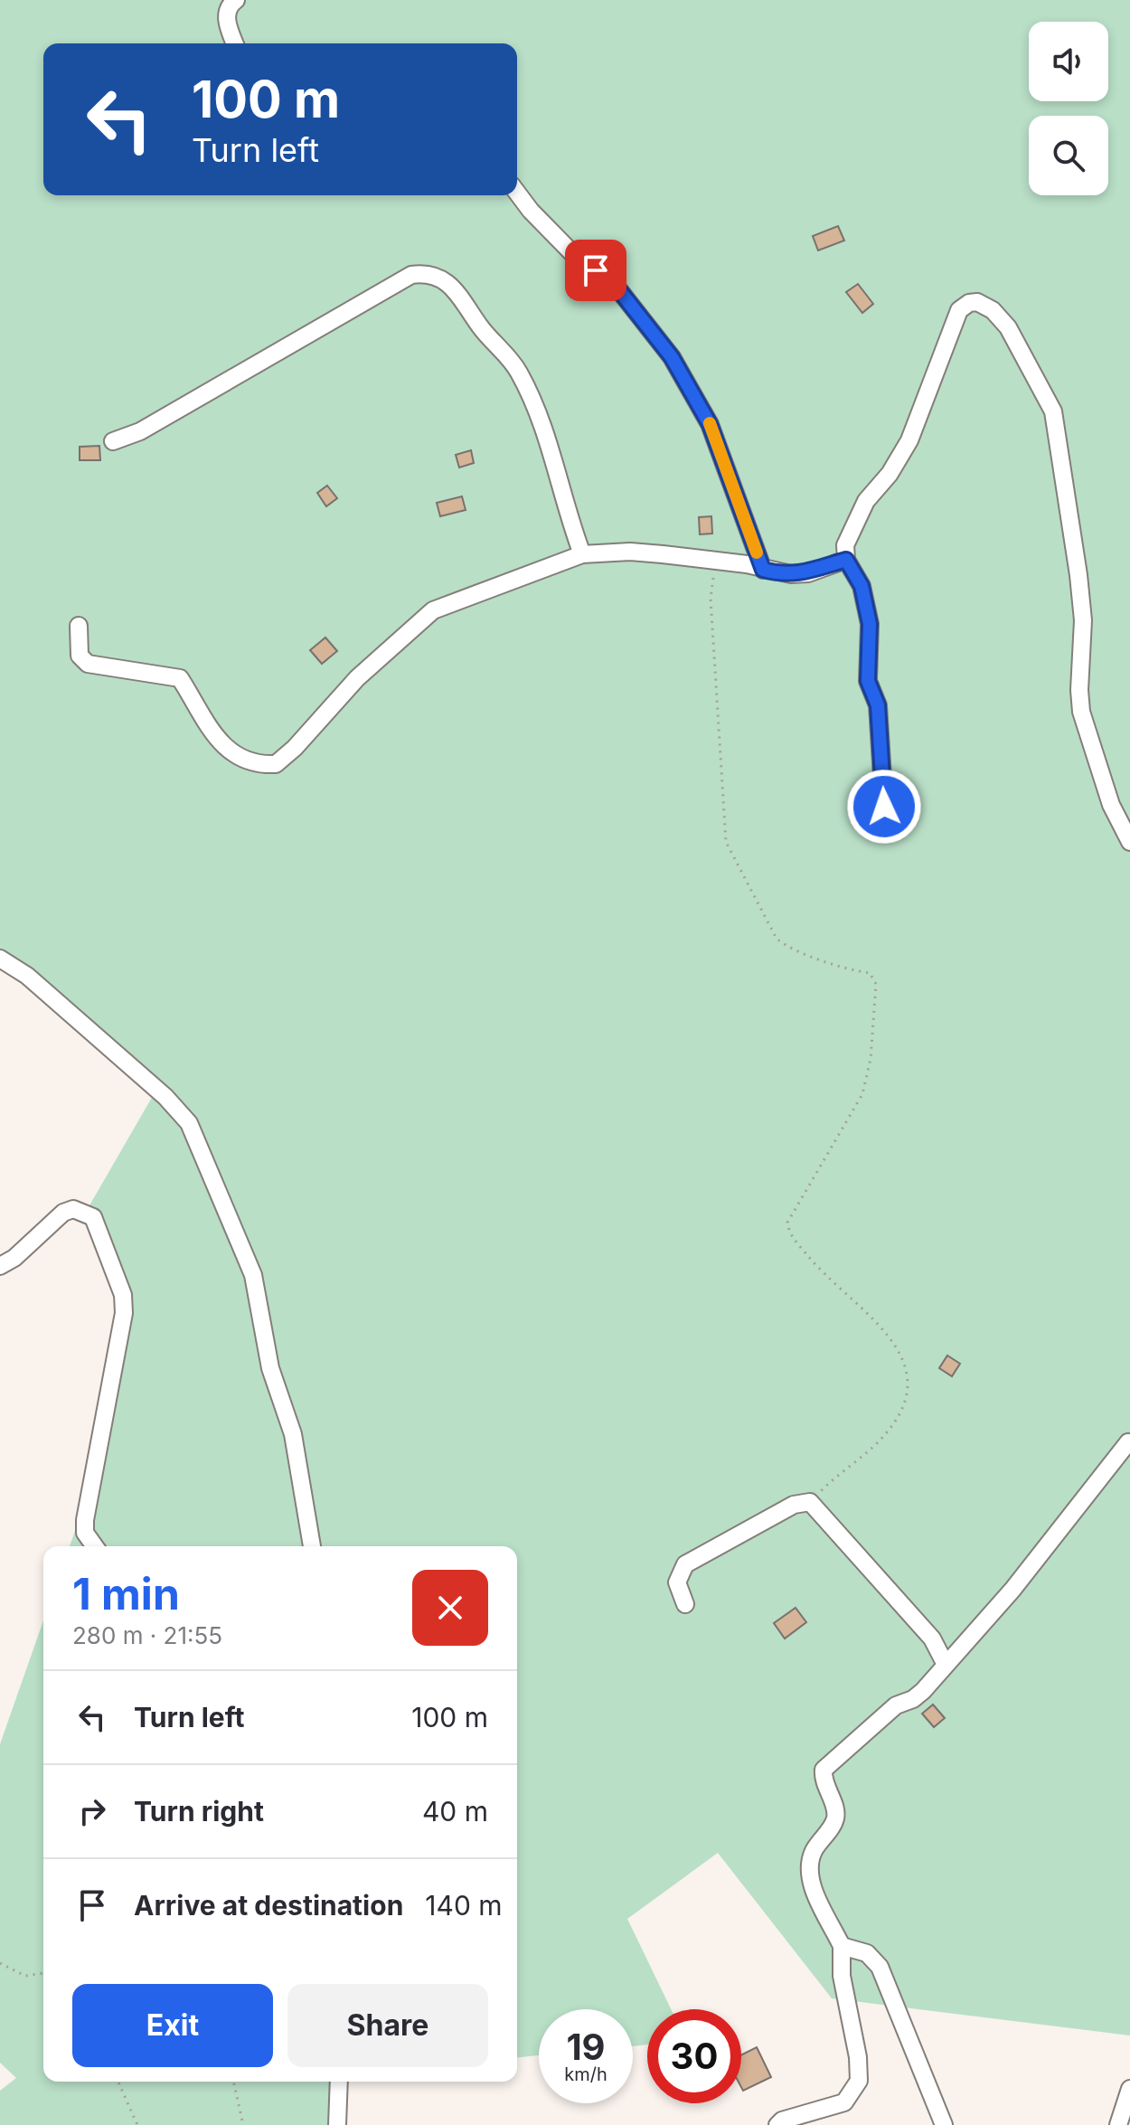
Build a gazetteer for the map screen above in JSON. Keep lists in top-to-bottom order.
{
  "page": {
    "turn": ["100 m", "Turn left"],
    "heading": ["1 min", "280 m · 21:55"],
    "list": [
      {
        "name": "Turn left",
        "value": "100 m"
      },
      {
        "name": "Turn right",
        "value": "40 m"
      },
      {
        "name": "Arrive at destination",
        "value": "140 m"
      }
    ],
    "buttons": ["Exit", "Share"],
    "speed": "19 km/h",
    "limit": "30"
  }
}
